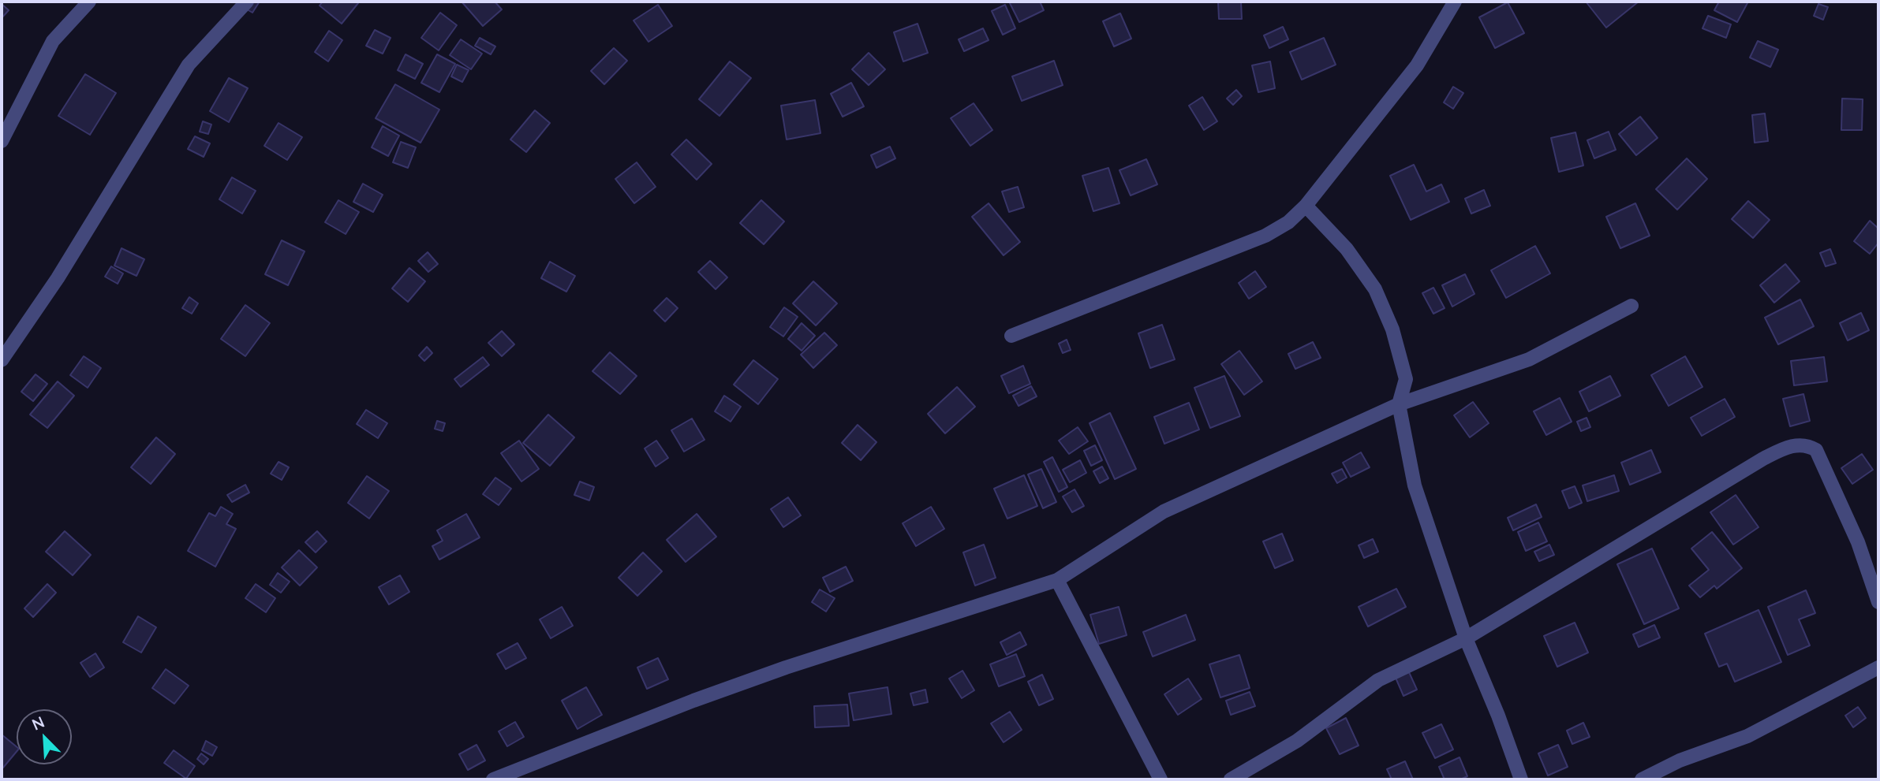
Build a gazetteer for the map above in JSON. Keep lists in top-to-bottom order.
{
  "north": "top left"
}
